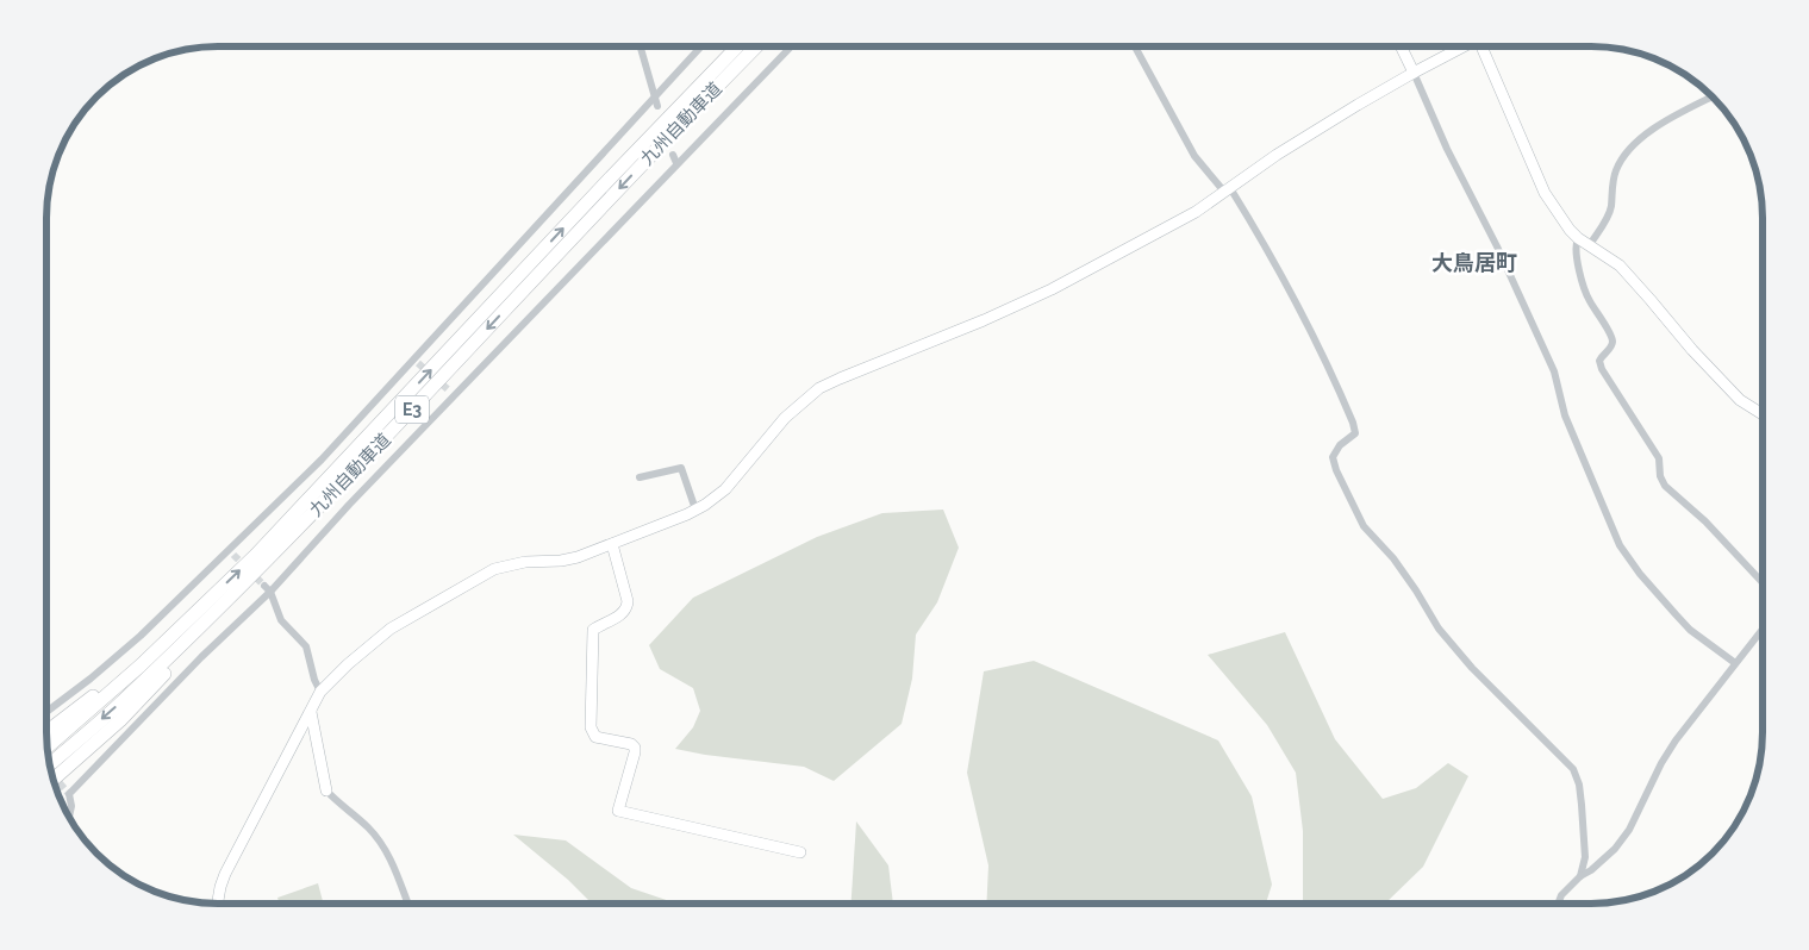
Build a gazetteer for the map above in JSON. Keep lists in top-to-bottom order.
{
  "streets": {
    "highway": ["九州自動車道", "E3"]
  },
  "districts": ["大鳥居町"]
}
